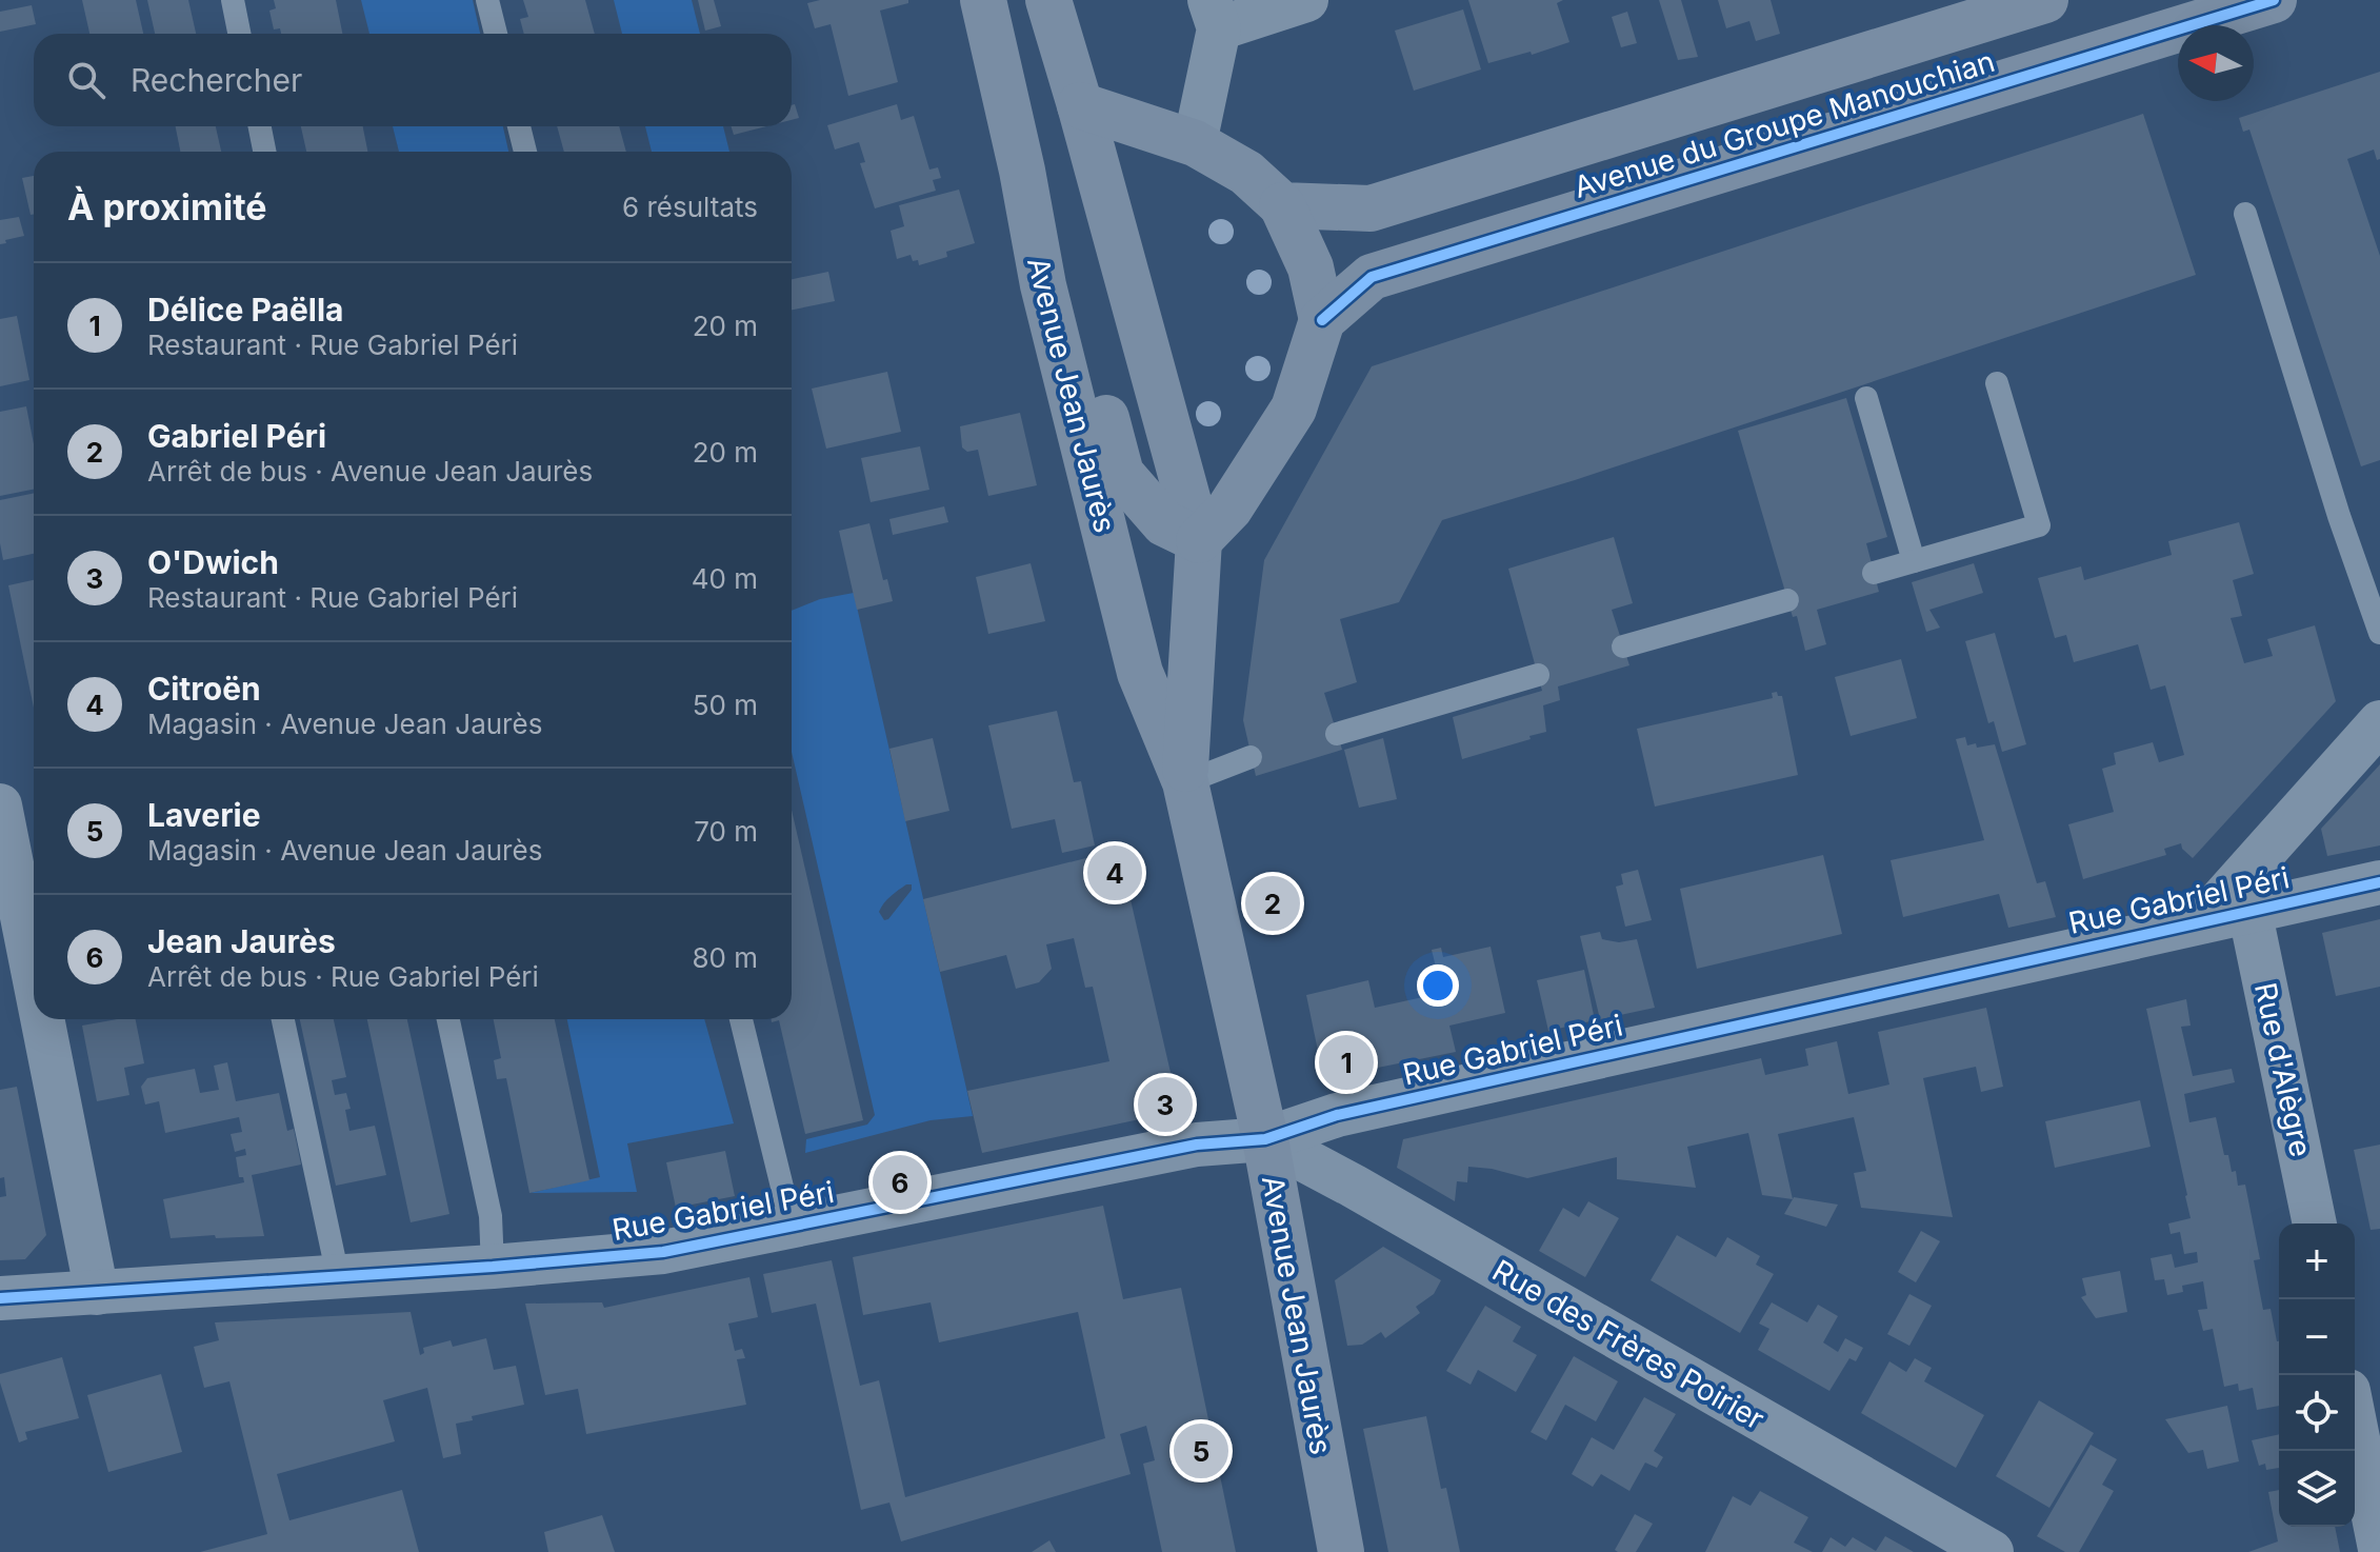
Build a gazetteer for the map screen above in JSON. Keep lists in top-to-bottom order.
{
  "streets": {
    "main road": ["Avenue du Groupe Manouchian", "Avenue Jean Jaurès"],
    "street": ["Rue Gabriel Péri", "Rue d'Alègre", "Rue des Frères Poirier"]
  },
  "crossings": [
    ["Avenue Jean Jaurès", "Rue Gabriel Péri"],
    ["Avenue Jean Jaurès", "Rue des Frères Poirier"],
    ["Rue Gabriel Péri", "Rue d'Alègre"],
    ["Rue Gabriel Péri", "Rue des Frères Poirier"]
  ],
  "north": "left",
  "page": {
    "search": "Rechercher",
    "heading": ["À proximité", "6 résultats"],
    "list": [
      {
        "mark": "1",
        "name": "Délice Paëlla",
        "note": "Restaurant · Rue Gabriel Péri",
        "value": "20 m"
      },
      {
        "mark": "2",
        "name": "Gabriel Péri",
        "note": "Arrêt de bus · Avenue Jean Jaurès",
        "value": "20 m"
      },
      {
        "mark": "3",
        "name": "O'Dwich",
        "note": "Restaurant · Rue Gabriel Péri",
        "value": "40 m"
      },
      {
        "mark": "4",
        "name": "Citroën",
        "note": "Magasin · Avenue Jean Jaurès",
        "value": "50 m"
      },
      {
        "mark": "5",
        "name": "Laverie",
        "note": "Magasin · Avenue Jean Jaurès",
        "value": "70 m"
      },
      {
        "mark": "6",
        "name": "Jean Jaurès",
        "note": "Arrêt de bus · Rue Gabriel Péri",
        "value": "80 m"
      }
    ],
    "pins": [
      "4",
      "2",
      "1",
      "3",
      "6",
      "5"
    ],
    "map_buttons": ["+", "−"]
  }
}
